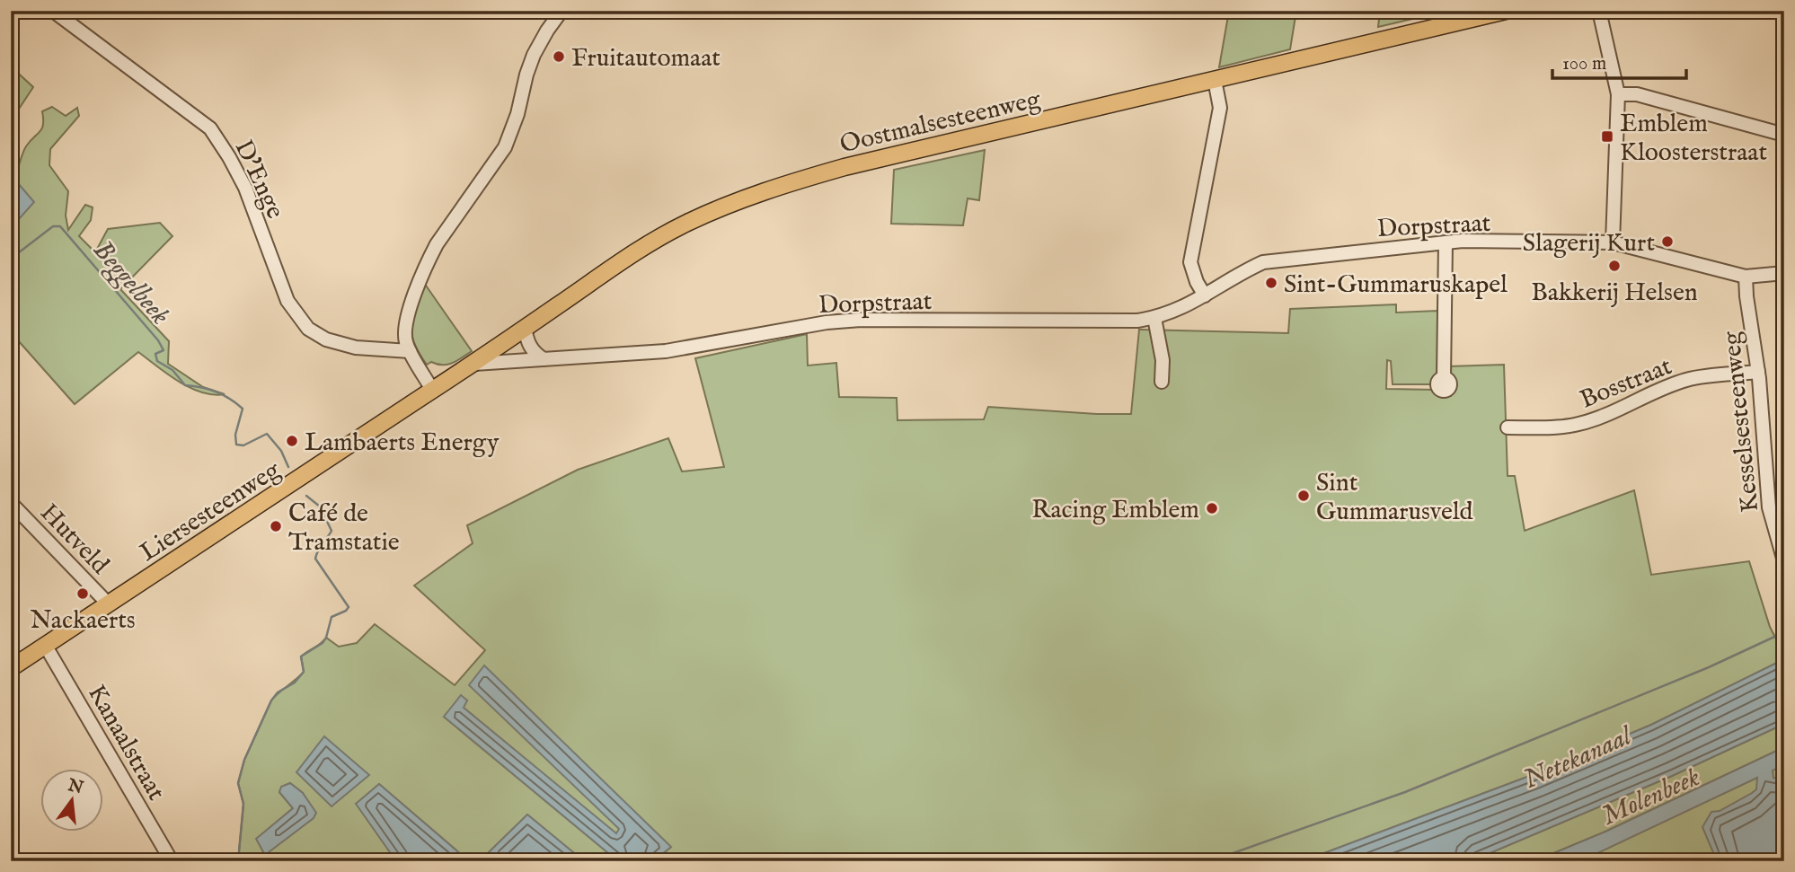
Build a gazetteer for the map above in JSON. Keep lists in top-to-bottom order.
{
  "streets": {
    "main road": ["Oostmalsesteenweg", "Liersesteenweg"],
    "street": [
      "D'Enge",
      "Dorpstraat",
      "Bosstraat",
      "Kesselsesteenweg",
      "Hutveld",
      "Kanaalstraat"
    ]
  },
  "crossings": [
    ["Oostmalsesteenweg", "Dorpstraat"],
    ["Oostmalsesteenweg", "Liersesteenweg"],
    ["Dorpstraat", "Kesselsesteenweg"],
    ["Bosstraat", "Kesselsesteenweg"],
    ["Liersesteenweg", "Hutveld"],
    ["Liersesteenweg", "Kanaalstraat"]
  ],
  "water": ["Beggelbeek", "Netekanaal", "Molenbeek"],
  "places": {
    "other": [
      "Fruitautomaat",
      "Slagerij Kurt",
      "Bakkerij Helsen",
      "Sint-Gummaruskapel",
      "Lambaerts Energy",
      "Sint Gummarusveld",
      "Racing Emblem",
      "Café de Tramstatie",
      "Nackaerts"
    ],
    "transit": ["Emblem Kloosterstraat"]
  },
  "scale_bar": "100 m",
  "north": "top"
}
